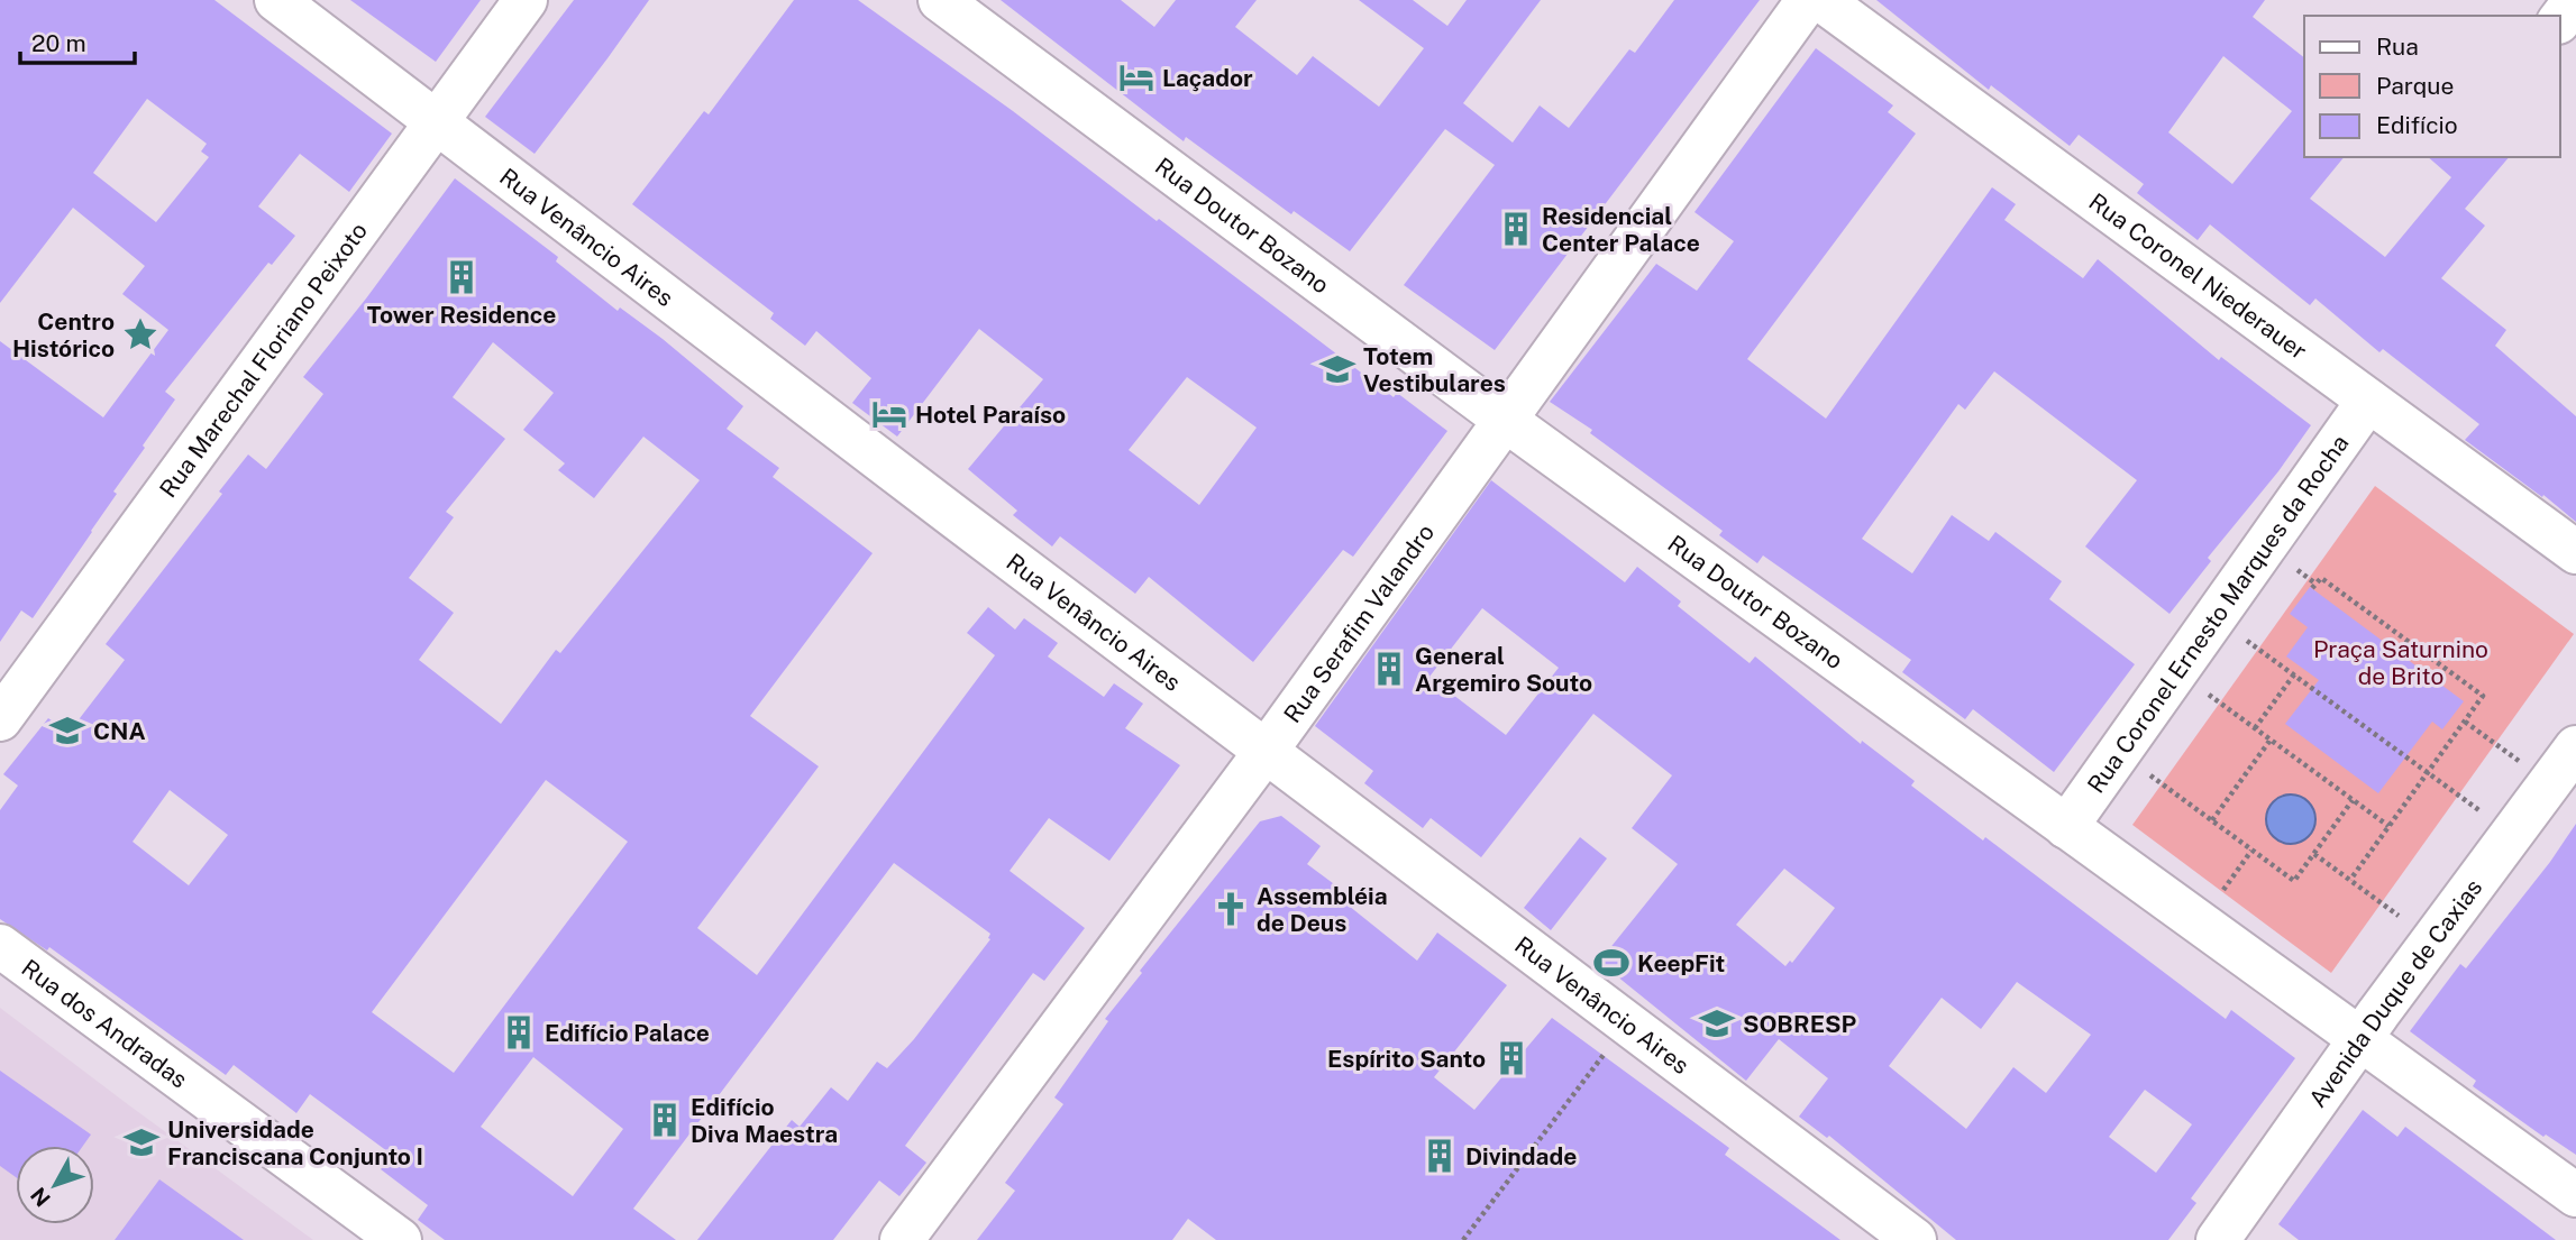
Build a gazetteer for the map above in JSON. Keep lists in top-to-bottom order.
{
  "streets": {
    "street": [
      "Rua Doutor Bozano",
      "Rua Venâncio Aires",
      "Rua Coronel Niederauer",
      "Rua Marechal Floriano Peixoto",
      "Rua Coronel Ernesto Marques da Rocha",
      "Rua Serafim Valandro",
      "Avenida Duque de Caxias",
      "Rua dos Andradas"
    ]
  },
  "crossings": [
    ["Rua Doutor Bozano", "Rua Coronel Ernesto Marques da Rocha"],
    ["Rua Doutor Bozano", "Rua Serafim Valandro"],
    ["Rua Doutor Bozano", "Avenida Duque de Caxias"],
    ["Rua Venâncio Aires", "Rua Marechal Floriano Peixoto"],
    ["Rua Venâncio Aires", "Rua Serafim Valandro"],
    ["Rua Coronel Niederauer", "Rua Coronel Ernesto Marques da Rocha"]
  ],
  "parks": ["Praça Saturnino de Brito"],
  "places": {
    "hotel": ["Laçador", "Hotel Paraíso"],
    "building": [
      "Residencial Center Palace",
      "Tower Residence",
      "General Argemiro Souto",
      "Edifício Palace",
      "Espírito Santo",
      "Edifício Diva Maestra",
      "Divindade"
    ],
    "place": ["Centro Histórico"],
    "school or university": [
      "Totem Vestibulares",
      "CNA",
      "SOBRESP",
      "Universidade Franciscana Conjunto I"
    ],
    "church": ["Assembléia de Deus"],
    "sports": ["KeepFit"]
  },
  "legend": ["Rua", "Parque", "Edifício"],
  "scale_bar": "20 m",
  "north": "bottom left"
}
